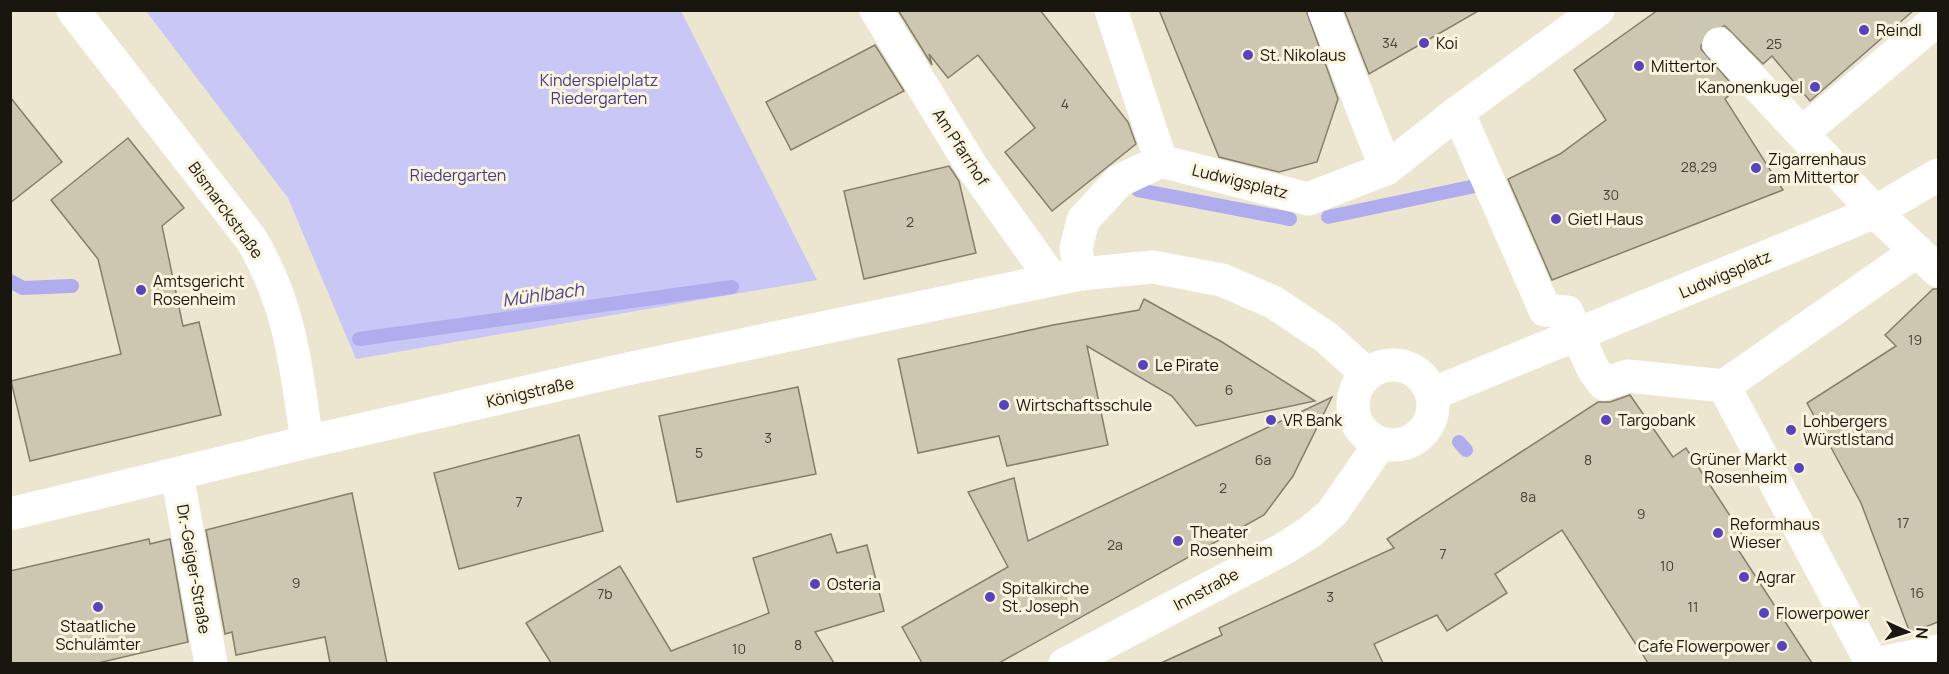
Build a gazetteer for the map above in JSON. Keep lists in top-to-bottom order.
{
  "streets": {
    "street": [
      "Am Pfarrhof",
      "Ludwigsplatz",
      "Bismarckstraße",
      "Königstraße",
      "Dr.-Geiger-Straße",
      "Innstraße"
    ]
  },
  "crossings": [
    ["Am Pfarrhof", "Königstraße"],
    ["Ludwigsplatz", "Innstraße"],
    ["Bismarckstraße", "Königstraße"],
    ["Königstraße", "Dr.-Geiger-Straße"]
  ],
  "water": ["Mühlbach"],
  "parks": ["Kinderspielplatz Riedergarten", "Riedergarten"],
  "places": [
    "Reindl",
    "Koi",
    "St. Nikolaus",
    "Mittertor",
    "Kanonenkugel",
    "Zigarrenhaus am Mittertor",
    "Gietl Haus",
    "Amtsgericht Rosenheim",
    "Le Pirate",
    "Wirtschaftsschule",
    "VR Bank",
    "Targobank",
    "Lohbergers Würstlstand",
    "Grüner Markt Rosenheim",
    "Reformhaus Wieser",
    "Theater Rosenheim",
    "Agrar",
    "Osteria",
    "Spitalkirche St. Joseph",
    "Staatliche Schulämter",
    "Flowerpower",
    "Cafe Flowerpower"
  ],
  "house_numbers": [
    "34",
    "25",
    "4",
    "28,29",
    "30",
    "2",
    "19",
    "6",
    "3",
    "5",
    "6a",
    "8",
    "2",
    "8a",
    "7",
    "9",
    "17",
    "2a",
    "7",
    "10",
    "9",
    "16",
    "7b",
    "3",
    "11",
    "8",
    "10"
  ],
  "north": "right"
}
